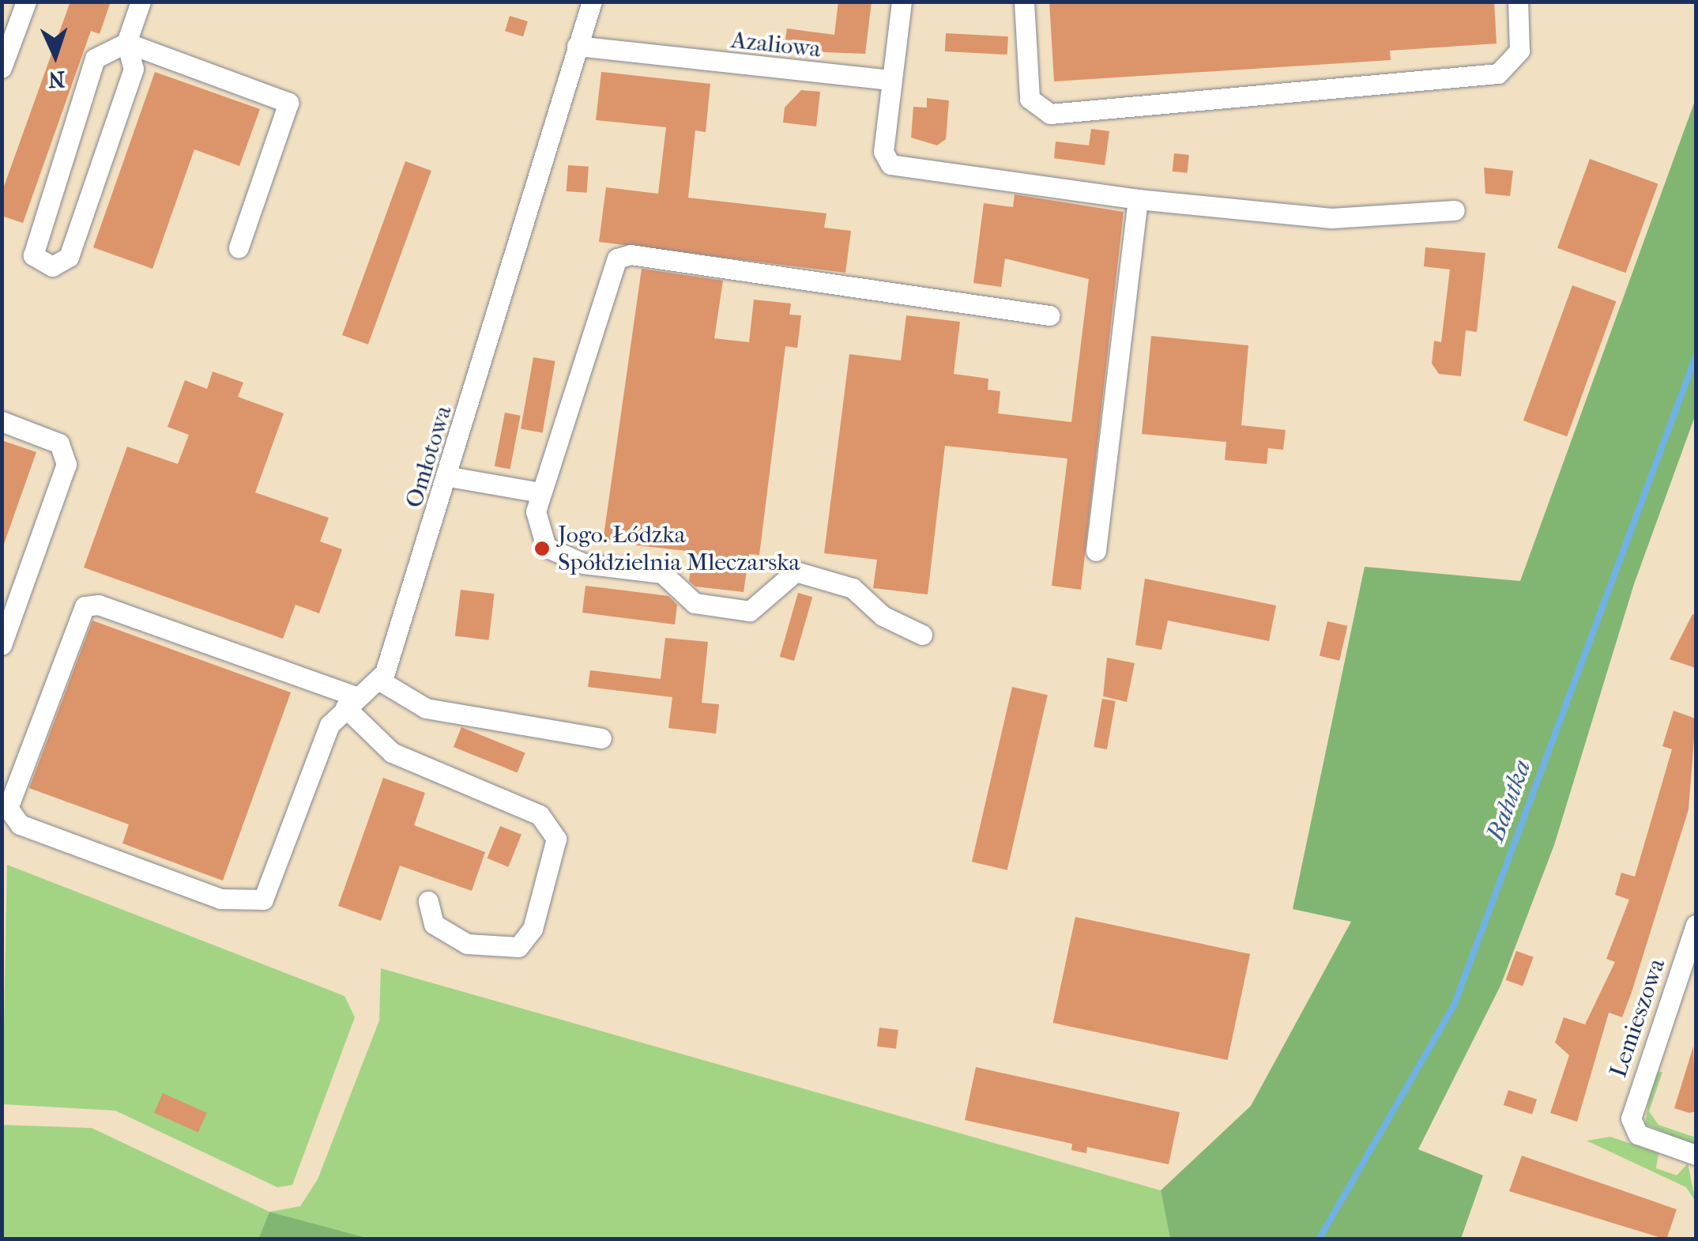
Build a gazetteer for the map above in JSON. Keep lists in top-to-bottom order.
{
  "streets": {
    "street": ["Azaliowa", "Omłotowa", "Lemieszowa"]
  },
  "crossings": [
    ["Azaliowa", "Omłotowa"]
  ],
  "water": ["Bałutka"],
  "places": ["Jogo. Łódzka Spółdzielnia Mleczarska"],
  "north": "bottom"
}
